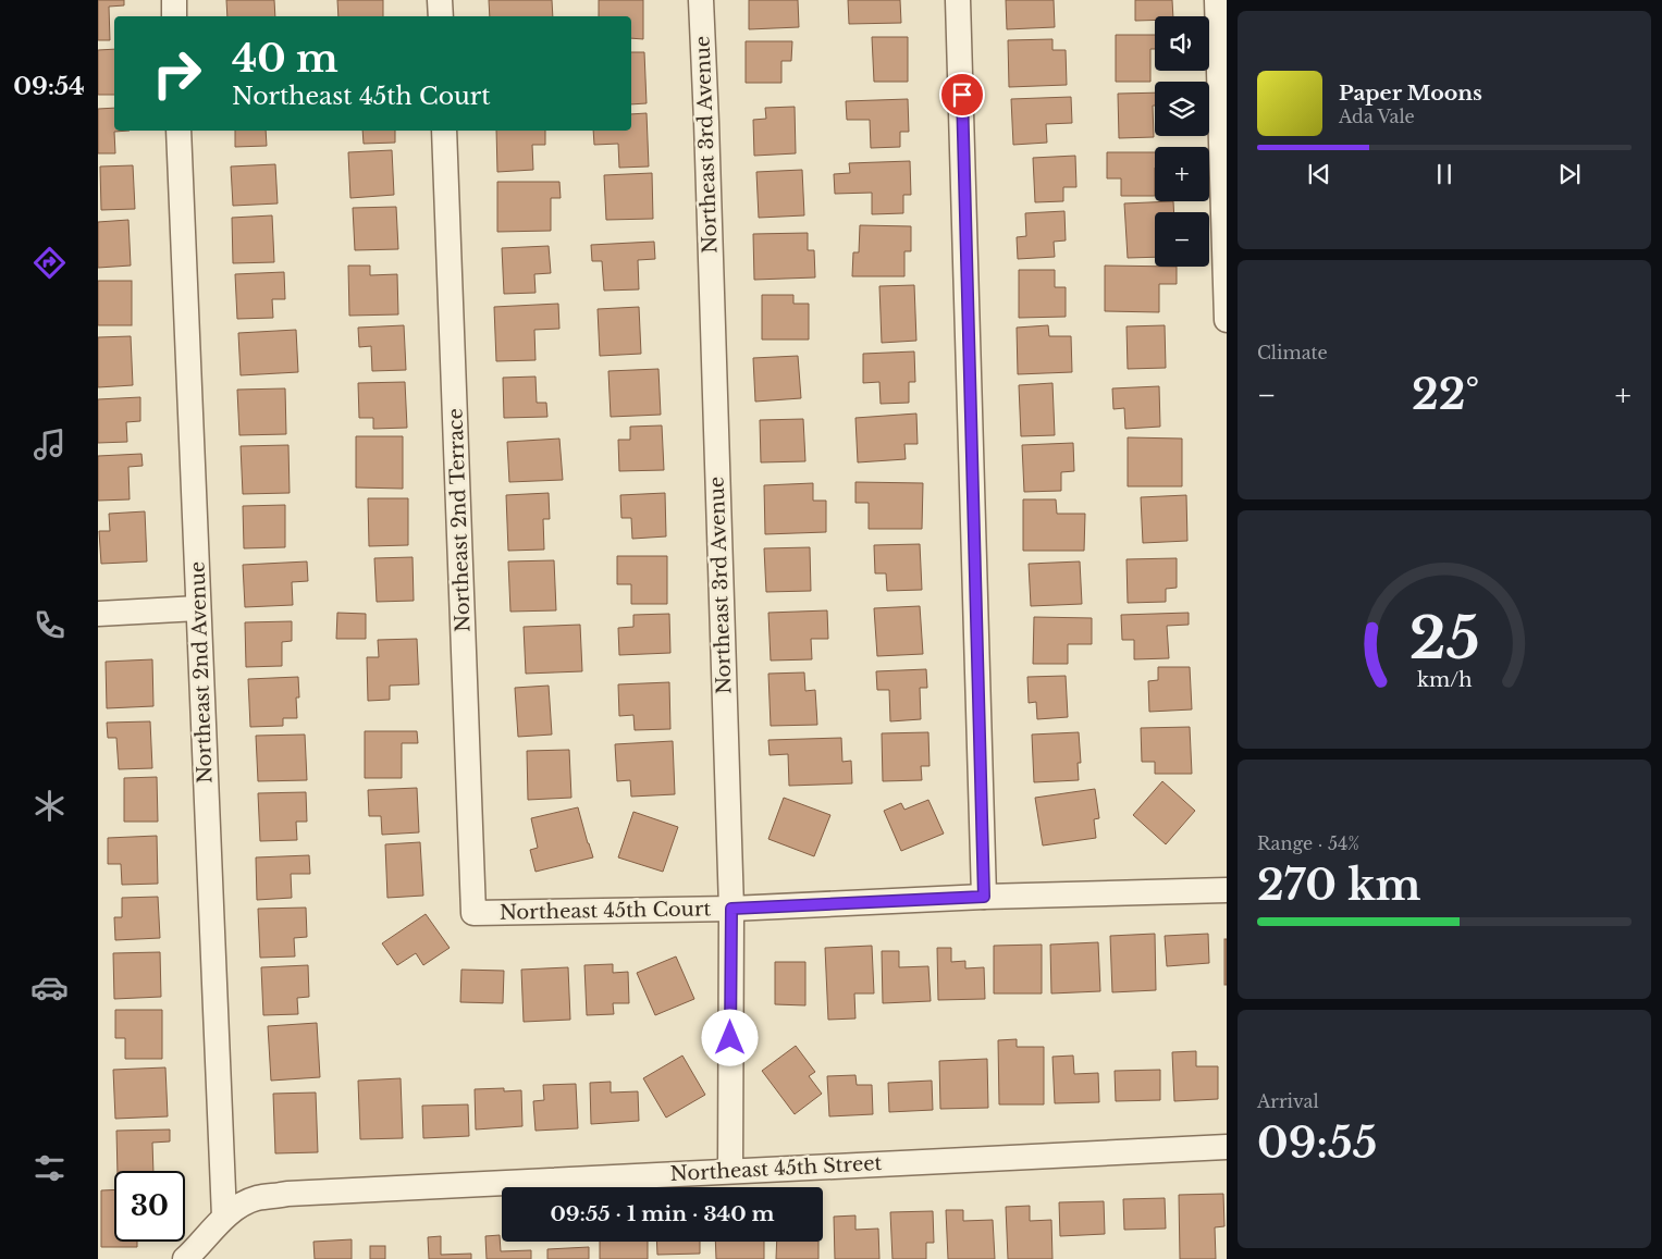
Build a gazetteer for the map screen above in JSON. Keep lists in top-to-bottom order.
{
  "streets": {
    "street": [
      "Northeast 3rd Avenue",
      "Northeast 2nd Terrace",
      "Northeast 2nd Avenue",
      "Northeast 45th Court",
      "Northeast 45th Street"
    ]
  },
  "crossings": [
    ["Northeast 3rd Avenue", "Northeast 45th Court"],
    ["Northeast 3rd Avenue", "Northeast 45th Street"],
    ["Northeast 2nd Terrace", "Northeast 45th Court"],
    ["Northeast 2nd Avenue", "Northeast 45th Street"]
  ],
  "page": {
    "tabs": "09:54",
    "map_buttons": ["+", "−"],
    "turn": ["40 m", "Northeast 45th Court"],
    "song": ["Paper Moons", "Ada Vale"],
    "tile": [
      "Climate",
      ["Range · 54%", "270 km"],
      ["Arrival", "09:55"]
    ],
    "heat": ["−", "22°", "+"],
    "limit": "30",
    "trip": "09:55 · 1 min · 340 m",
    "gauge": ["25", "km/h"]
  }
}
